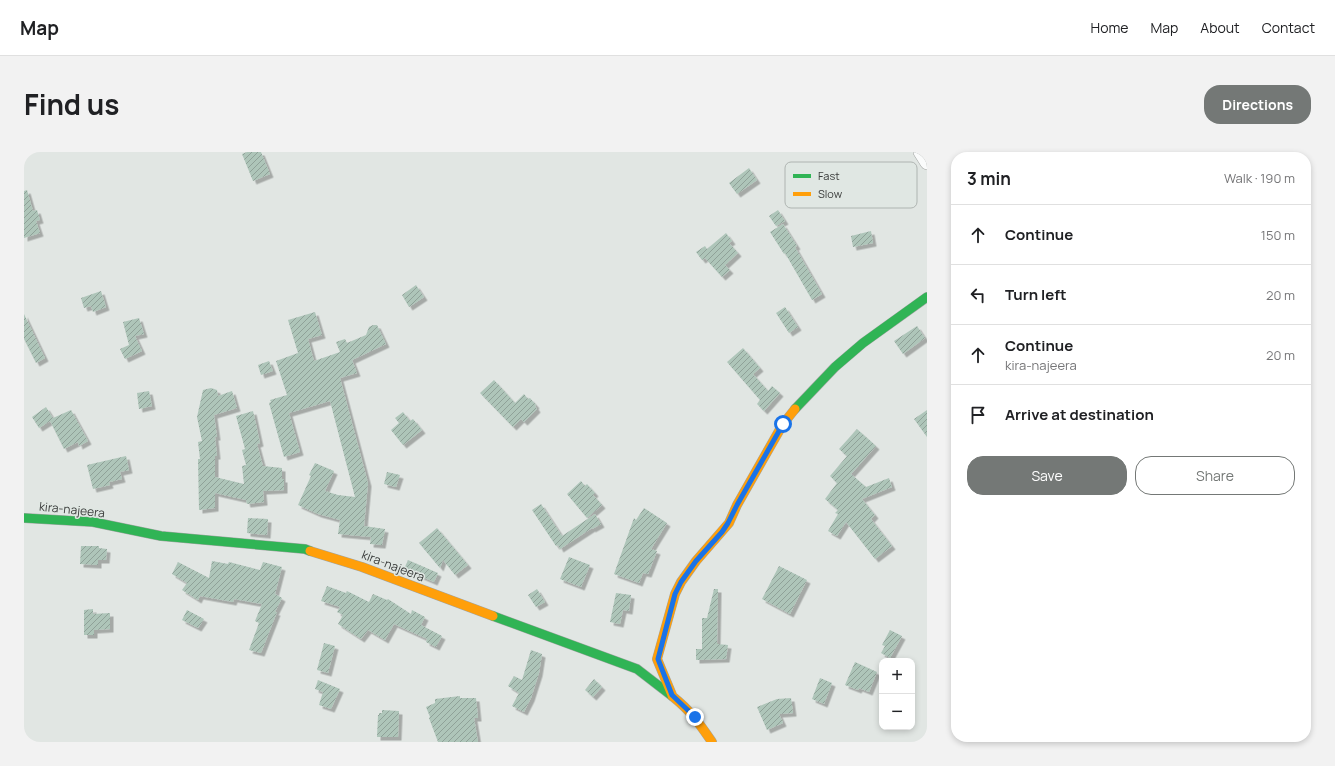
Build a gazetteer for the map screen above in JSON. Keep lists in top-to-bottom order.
{
  "streets": {
    "street": ["kira-najeera"]
  },
  "legend": ["Fast", "Slow"],
  "page": {
    "header": "Map",
    "nav": [
      "Home",
      "Map",
      "About",
      "Contact"
    ],
    "title": "Find us",
    "buttons": [
      "Directions",
      ["Save", "Share"]
    ],
    "heading": ["3 min", "Walk · 190 m"],
    "list": [
      ["Continue", "150 m"],
      ["Turn left", "20 m"],
      ["Continue", "kira-najeera", "20 m"],
      "Arrive at destination"
    ],
    "map_buttons": ["+", "−"]
  }
}
